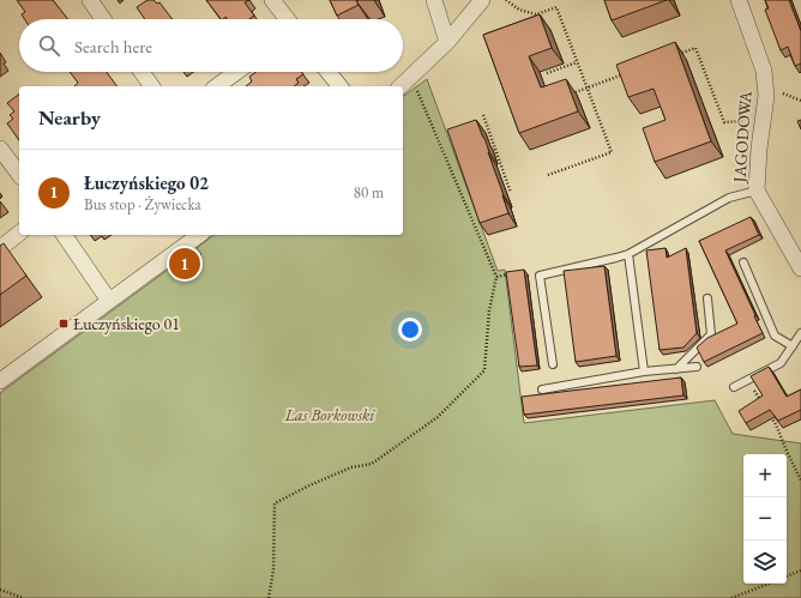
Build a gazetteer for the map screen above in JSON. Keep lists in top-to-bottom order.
{
  "streets": {
    "street": ["JAGODOWA"]
  },
  "parks": ["Las Borkowski"],
  "places": {
    "transit": ["Łuczyńskiego 01"]
  },
  "page": {
    "search": "Search here",
    "heading": "Nearby",
    "list": [
      {
        "mark": "1",
        "name": "Łuczyńskiego 02",
        "note": "Bus stop · Żywiecka",
        "value": "80 m"
      }
    ],
    "pins": "1",
    "map_buttons": ["+", "−"]
  }
}
